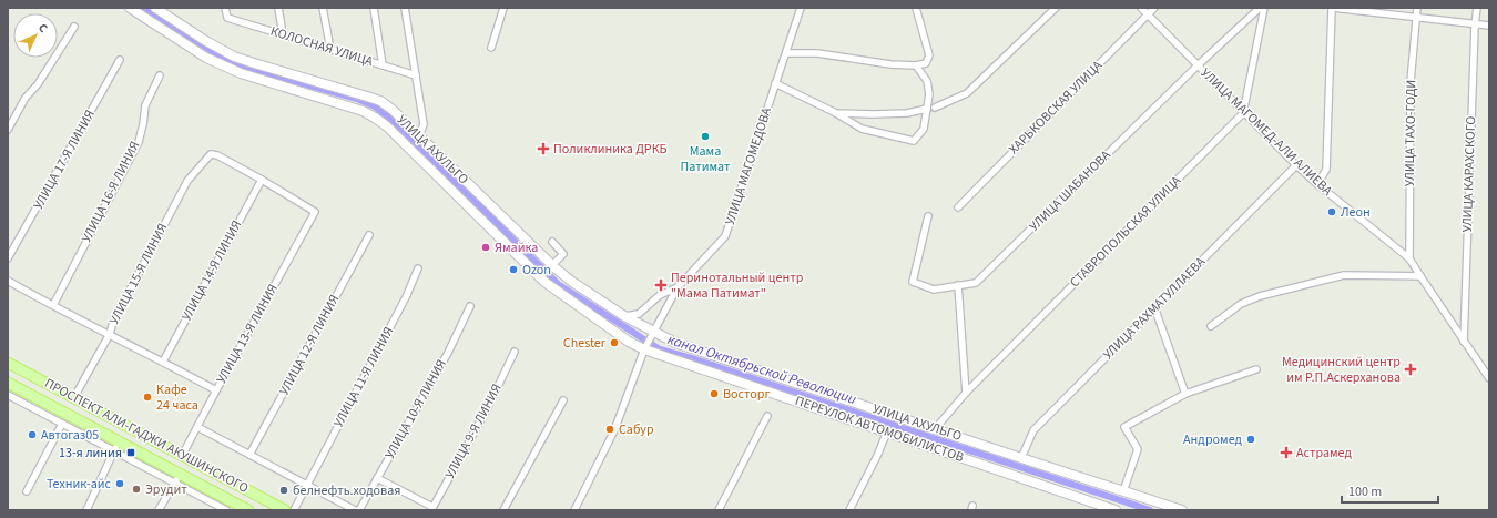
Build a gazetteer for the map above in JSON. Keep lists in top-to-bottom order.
{
  "streets": {
    "main road": ["УЛИЦА АХУЛЬГО", "ПЕРЕУЛОК АВТОМОБИЛИСТОВ", "ПРОСПЕКТ АЛИ-ГАДЖИ АКУШИНСКОГО"],
    "street": [
      "КОЛОСНАЯ УЛИЦА",
      "ХАРЬКОВСКАЯ УЛИЦА",
      "УЛИЦА МАГОМЕД-АЛИ АЛИЕВА",
      "УЛИЦА ТАХО-ГОДИ",
      "УЛИЦА 17-Я ЛИНИЯ",
      "УЛИЦА МАГОМЕДОВА",
      "УЛИЦА КАРАХСКОГО",
      "УЛИЦА ШАБАНОВА",
      "УЛИЦА 16-Я ЛИНИЯ",
      "СТАВРОПОЛЬСКАЯ УЛИЦА",
      "УЛИЦА 14-Я ЛИНИЯ",
      "УЛИЦА 15-Я ЛИНИЯ",
      "УЛИЦА РАХМАТУЛЛАЕВА",
      "УЛИЦА 13-Я ЛИНИЯ",
      "УЛИЦА 12-Я ЛИНИЯ",
      "УЛИЦА 11-Я ЛИНИЯ",
      "УЛИЦА 10-Я ЛИНИЯ",
      "УЛИЦА 9-Я ЛИНИЯ"
    ]
  },
  "crossings": [
    ["ХАРЬКОВСКАЯ УЛИЦА", "УЛИЦА МАГОМЕД-АЛИ АЛИЕВА"],
    ["УЛИЦА МАГОМЕД-АЛИ АЛИЕВА", "УЛИЦА ТАХО-ГОДИ"],
    ["УЛИЦА МАГОМЕД-АЛИ АЛИЕВА", "УЛИЦА КАРАХСКОГО"],
    ["УЛИЦА МАГОМЕД-АЛИ АЛИЕВА", "УЛИЦА ШАБАНОВА"],
    ["УЛИЦА МАГОМЕД-АЛИ АЛИЕВА", "СТАВРОПОЛЬСКАЯ УЛИЦА"],
    ["УЛИЦА МАГОМЕД-АЛИ АЛИЕВА", "УЛИЦА РАХМАТУЛЛАЕВА"],
    ["УЛИЦА АХУЛЬГО", "УЛИЦА МАГОМЕДОВА"],
    ["УЛИЦА АХУЛЬГО", "СТАВРОПОЛЬСКАЯ УЛИЦА"],
    ["УЛИЦА АХУЛЬГО", "УЛИЦА РАХМАТУЛЛАЕВА"],
    ["УЛИЦА МАГОМЕДОВА", "ПЕРЕУЛОК АВТОМОБИЛИСТОВ"],
    ["УЛИЦА 14-Я ЛИНИЯ", "УЛИЦА 15-Я ЛИНИЯ"],
    ["УЛИЦА 14-Я ЛИНИЯ", "УЛИЦА 13-Я ЛИНИЯ"],
    ["УЛИЦА 15-Я ЛИНИЯ", "УЛИЦА 13-Я ЛИНИЯ"],
    ["УЛИЦА 15-Я ЛИНИЯ", "ПРОСПЕКТ АЛИ-ГАДЖИ АКУШИНСКОГО"],
    ["УЛИЦА 13-Я ЛИНИЯ", "ПРОСПЕКТ АЛИ-ГАДЖИ АКУШИНСКОГО"]
  ],
  "water": ["канал Октябрьской Революции"],
  "places": {
    "other": [
      "Мама Патимат",
      "Леон",
      "Ямайка",
      "Ozon",
      "Chester",
      "Восторг",
      "Кафе 24 часа",
      "Сабур",
      "Автогаз05",
      "Андромед",
      "Техник-айс",
      "Эрудит",
      "белнефть.ходовая"
    ],
    "health": [
      "Поликлиника ДРКБ",
      "Перинотальный центр \"Мама Патимат\"",
      "Медицинский центр им Р.П.Аскерханова",
      "Астрамед"
    ],
    "transit": ["13-я линия"]
  },
  "scale_bar": "100 m",
  "north": "top right"
}
